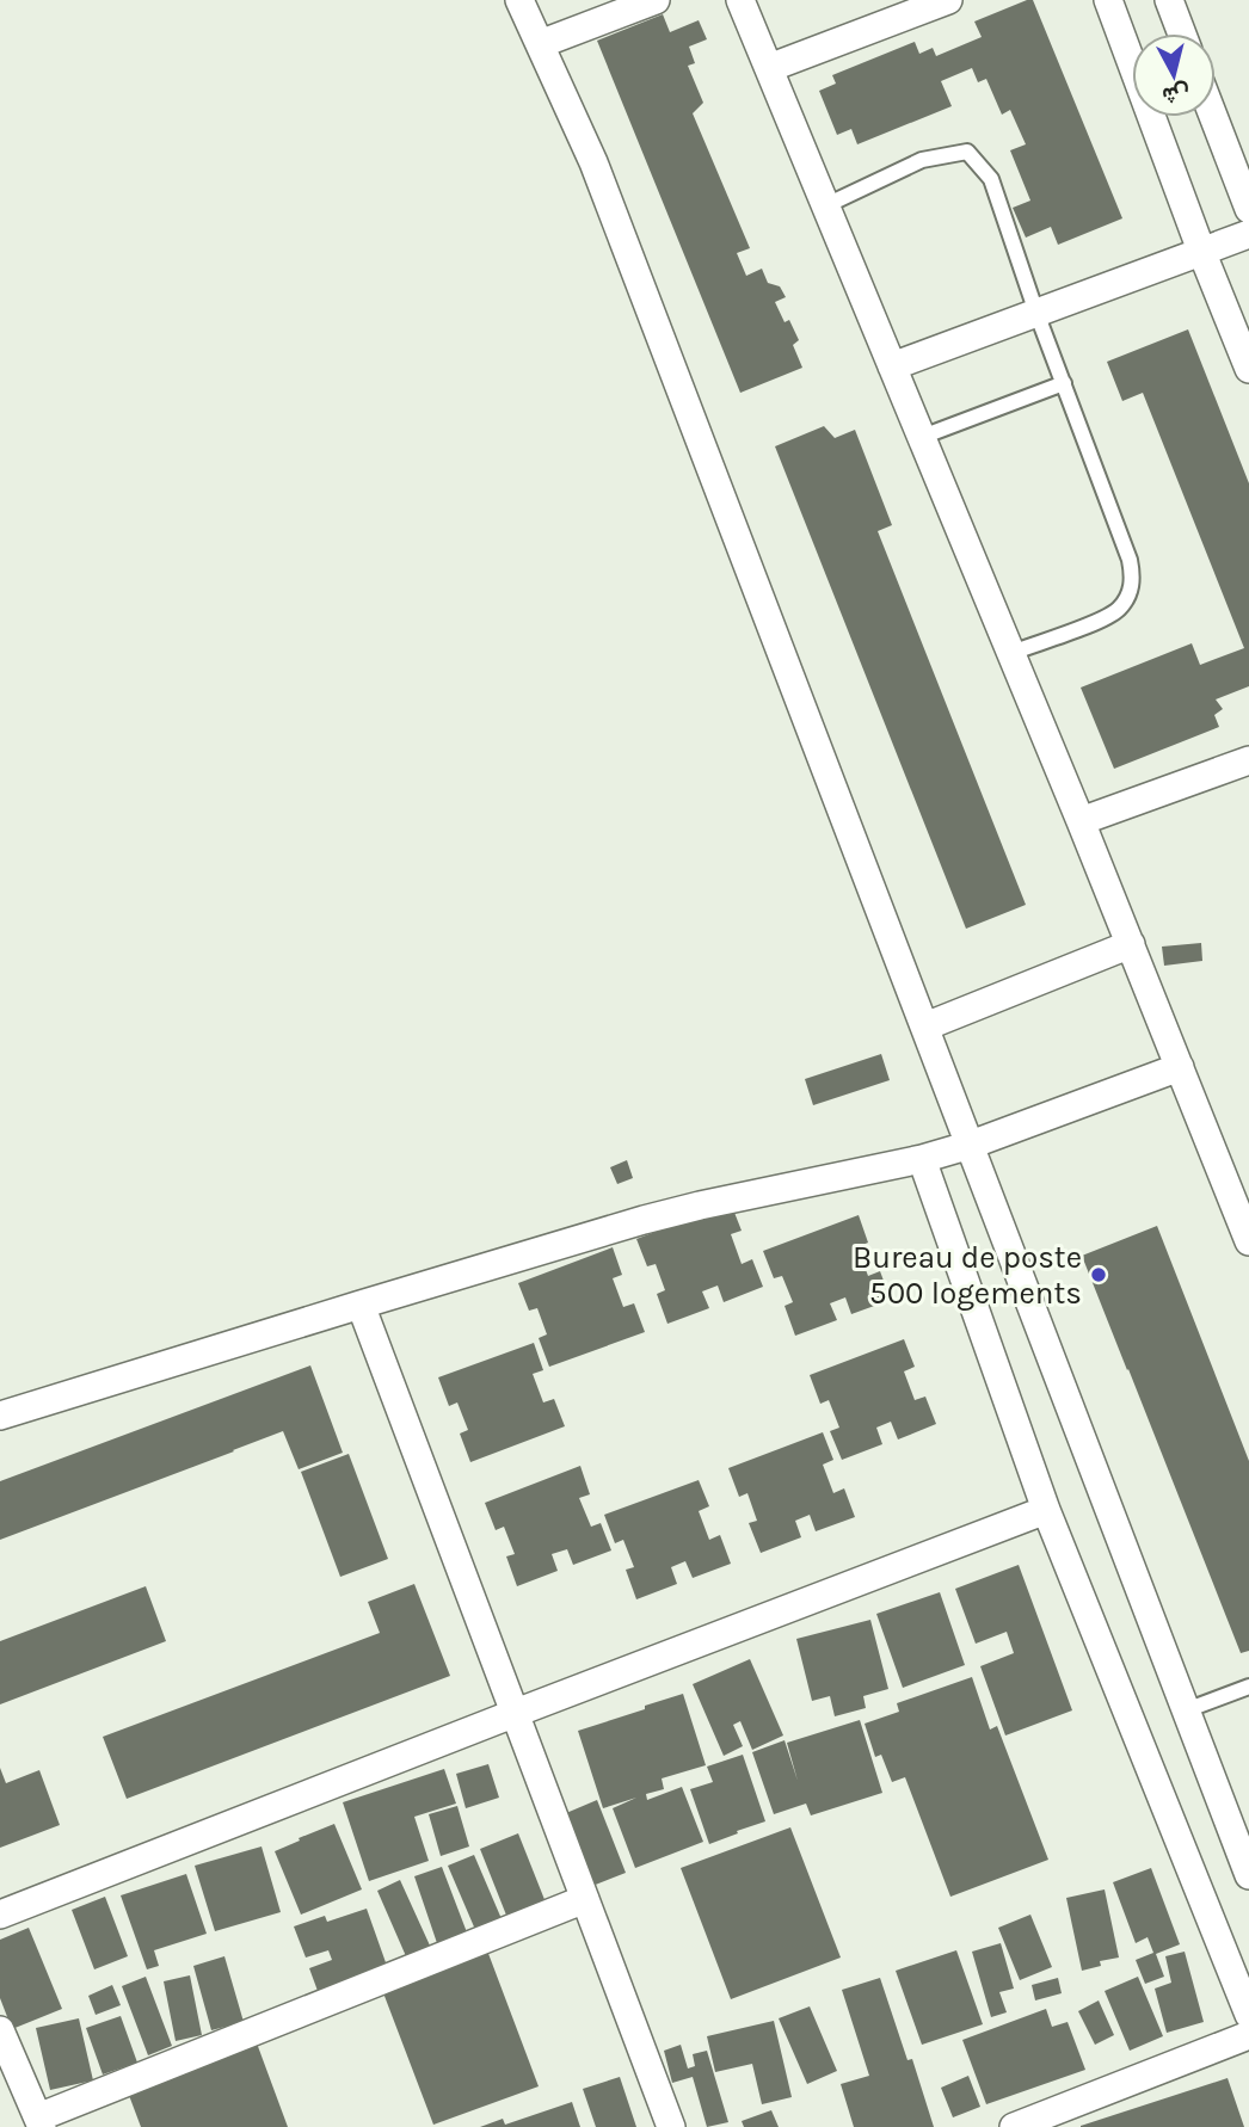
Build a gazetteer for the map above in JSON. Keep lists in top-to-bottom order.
{
  "places": ["Bureau de poste 500 logements"],
  "north": "bottom"
}
